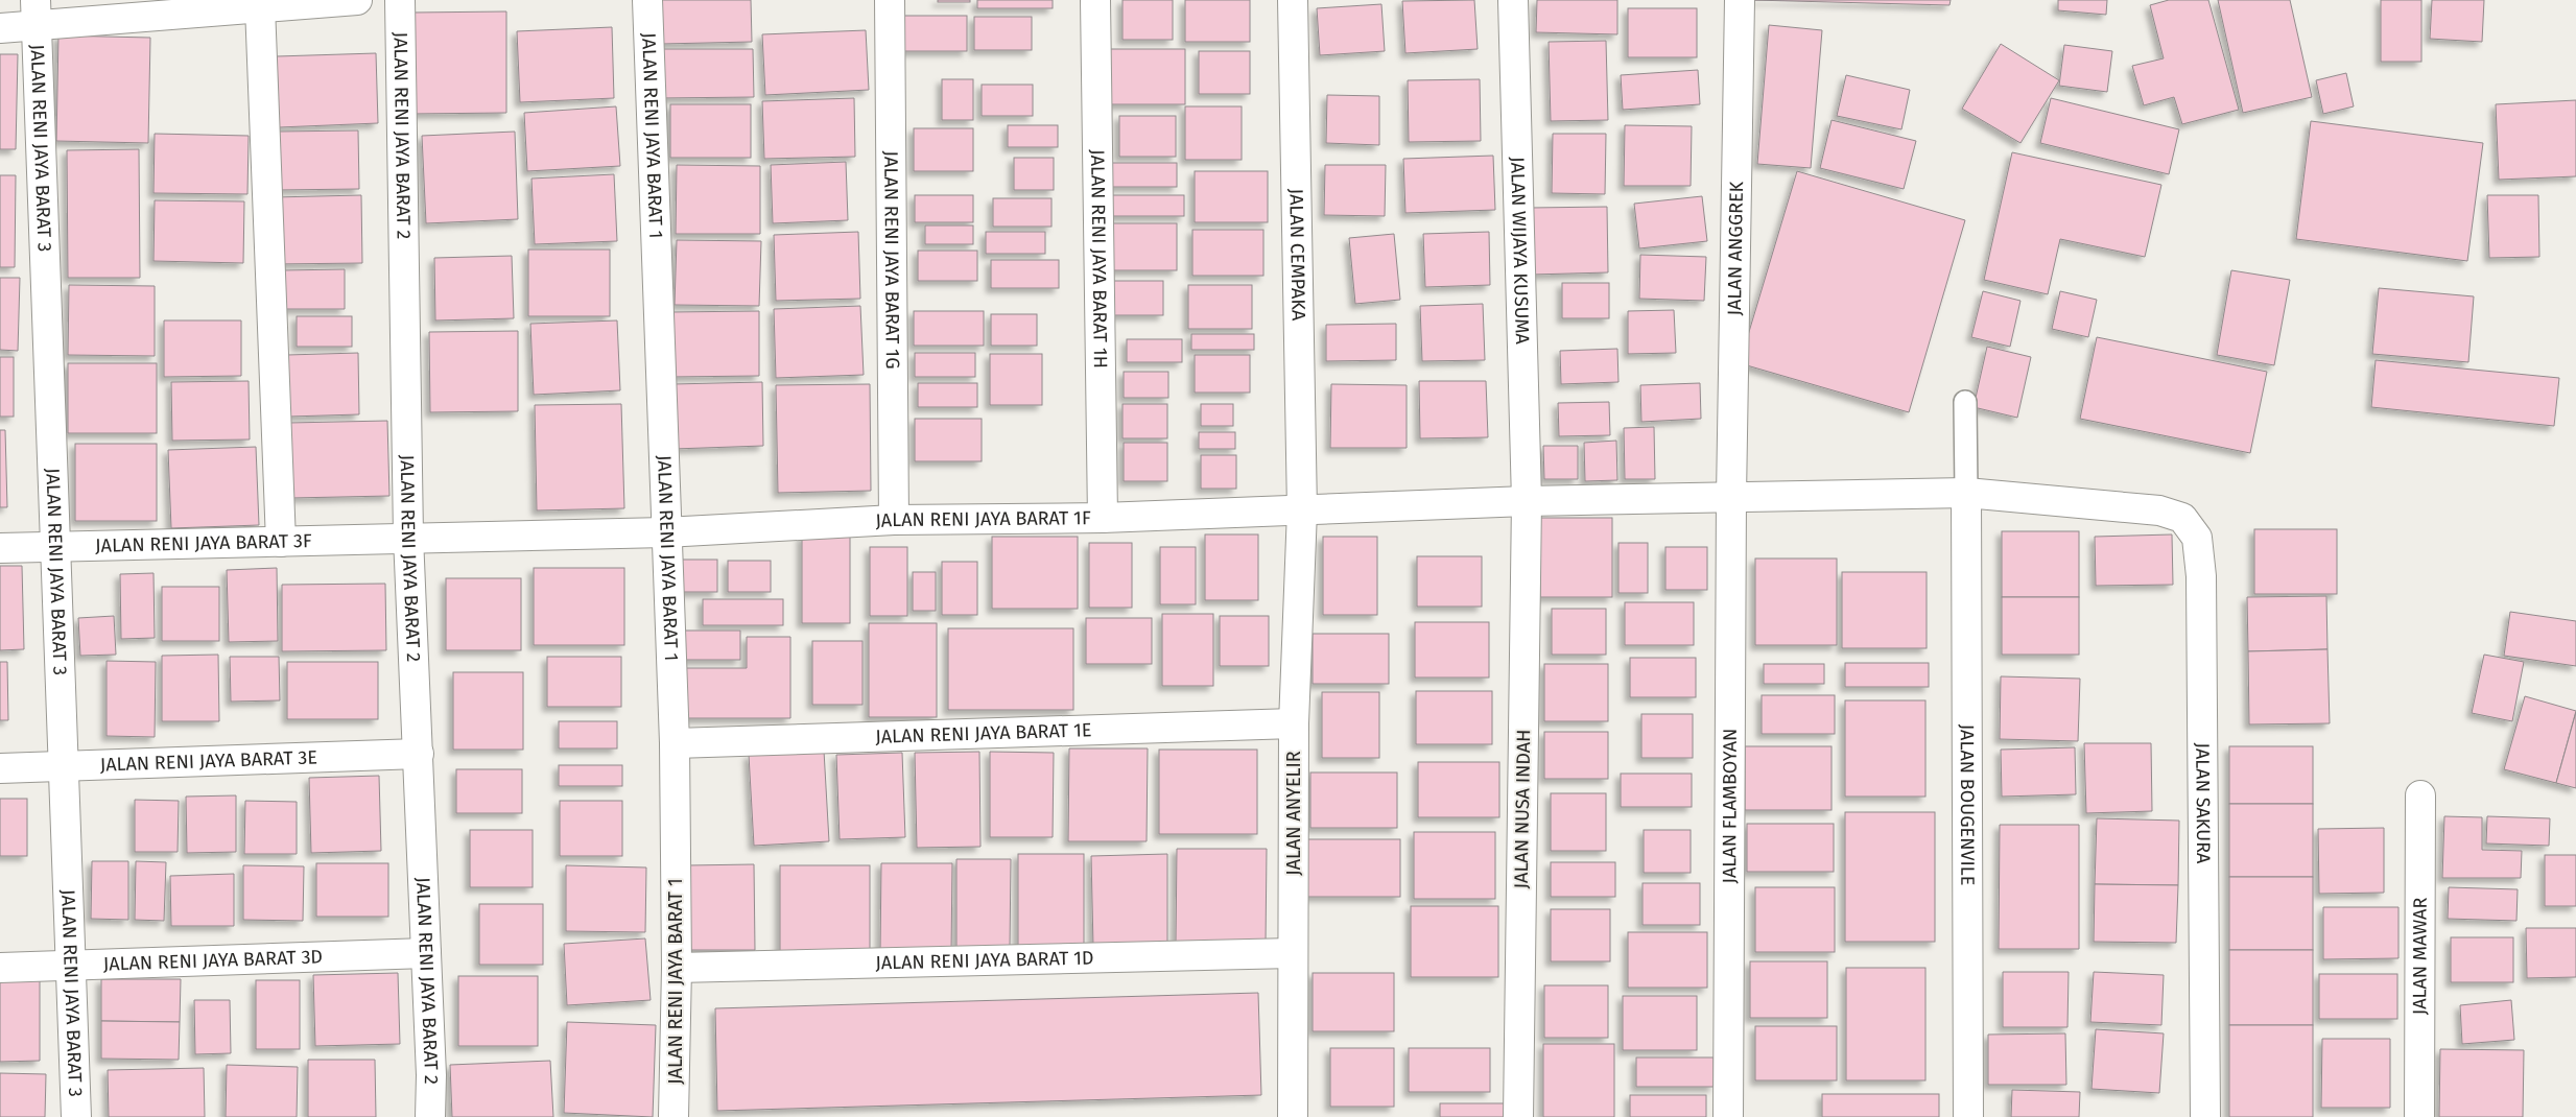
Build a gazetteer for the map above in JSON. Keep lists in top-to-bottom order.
{
  "streets": {
    "street": [
      "JALAN RENI JAYA BARAT 2",
      "JALAN RENI JAYA BARAT 1",
      "JALAN RENI JAYA BARAT 3",
      "JALAN ANGGREK",
      "JALAN WIJAYA KUSUMA",
      "JALAN CEMPAKA",
      "JALAN RENI JAYA BARAT 1H",
      "JALAN RENI JAYA BARAT 1G",
      "JALAN RENI JAYA BARAT 1F",
      "JALAN RENI JAYA BARAT 3F",
      "JALAN RENI JAYA BARAT 1E",
      "JALAN RENI JAYA BARAT 3E",
      "JALAN SAKURA",
      "JALAN BOUGENVILE",
      "JALAN FLAMBOYAN",
      "JALAN NUSA INDAH",
      "JALAN ANYELIR",
      "JALAN MAWAR",
      "JALAN RENI JAYA BARAT 3D",
      "JALAN RENI JAYA BARAT 1D"
    ]
  },
  "crossings": [
    ["JALAN RENI JAYA BARAT 2", "JALAN RENI JAYA BARAT 1F"],
    ["JALAN RENI JAYA BARAT 2", "JALAN RENI JAYA BARAT 3F"],
    ["JALAN RENI JAYA BARAT 2", "JALAN RENI JAYA BARAT 3E"],
    ["JALAN RENI JAYA BARAT 2", "JALAN RENI JAYA BARAT 3D"],
    ["JALAN RENI JAYA BARAT 1", "JALAN RENI JAYA BARAT 1F"],
    ["JALAN RENI JAYA BARAT 1", "JALAN RENI JAYA BARAT 1E"],
    ["JALAN RENI JAYA BARAT 1", "JALAN RENI JAYA BARAT 1D"],
    ["JALAN RENI JAYA BARAT 3", "JALAN RENI JAYA BARAT 3F"],
    ["JALAN RENI JAYA BARAT 3", "JALAN RENI JAYA BARAT 3E"],
    ["JALAN RENI JAYA BARAT 3", "JALAN RENI JAYA BARAT 3D"],
    ["JALAN ANGGREK", "JALAN RENI JAYA BARAT 1F"],
    ["JALAN ANGGREK", "JALAN SAKURA"],
    ["JALAN ANGGREK", "JALAN FLAMBOYAN"],
    ["JALAN WIJAYA KUSUMA", "JALAN RENI JAYA BARAT 1F"],
    ["JALAN WIJAYA KUSUMA", "JALAN NUSA INDAH"],
    ["JALAN CEMPAKA", "JALAN RENI JAYA BARAT 1F"],
    ["JALAN CEMPAKA", "JALAN ANYELIR"],
    ["JALAN RENI JAYA BARAT 1H", "JALAN RENI JAYA BARAT 1F"],
    ["JALAN RENI JAYA BARAT 1G", "JALAN RENI JAYA BARAT 1F"],
    ["JALAN RENI JAYA BARAT 1F", "JALAN RENI JAYA BARAT 3F"],
    ["JALAN RENI JAYA BARAT 1F", "JALAN SAKURA"],
    ["JALAN RENI JAYA BARAT 1F", "JALAN FLAMBOYAN"],
    ["JALAN RENI JAYA BARAT 1F", "JALAN NUSA INDAH"],
    ["JALAN RENI JAYA BARAT 1F", "JALAN ANYELIR"],
    ["JALAN RENI JAYA BARAT 1E", "JALAN ANYELIR"],
    ["JALAN SAKURA", "JALAN BOUGENVILE"],
    ["JALAN SAKURA", "JALAN FLAMBOYAN"],
    ["JALAN ANYELIR", "JALAN RENI JAYA BARAT 1D"]
  ]
}
